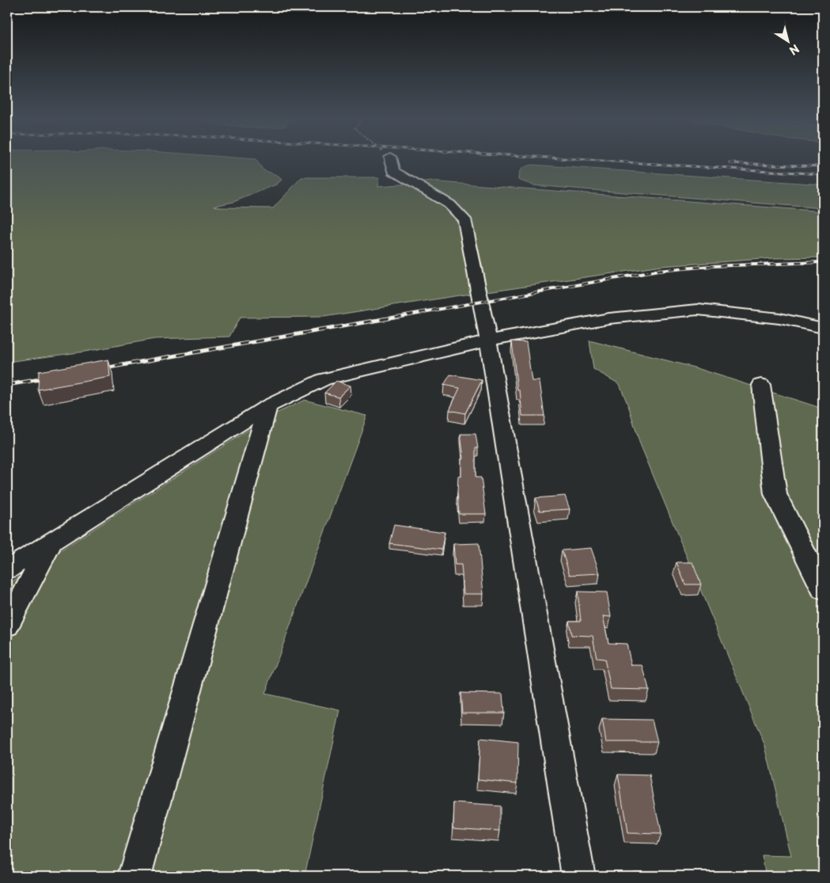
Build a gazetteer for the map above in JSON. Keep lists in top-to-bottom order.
{
  "north": "bottom right"
}
